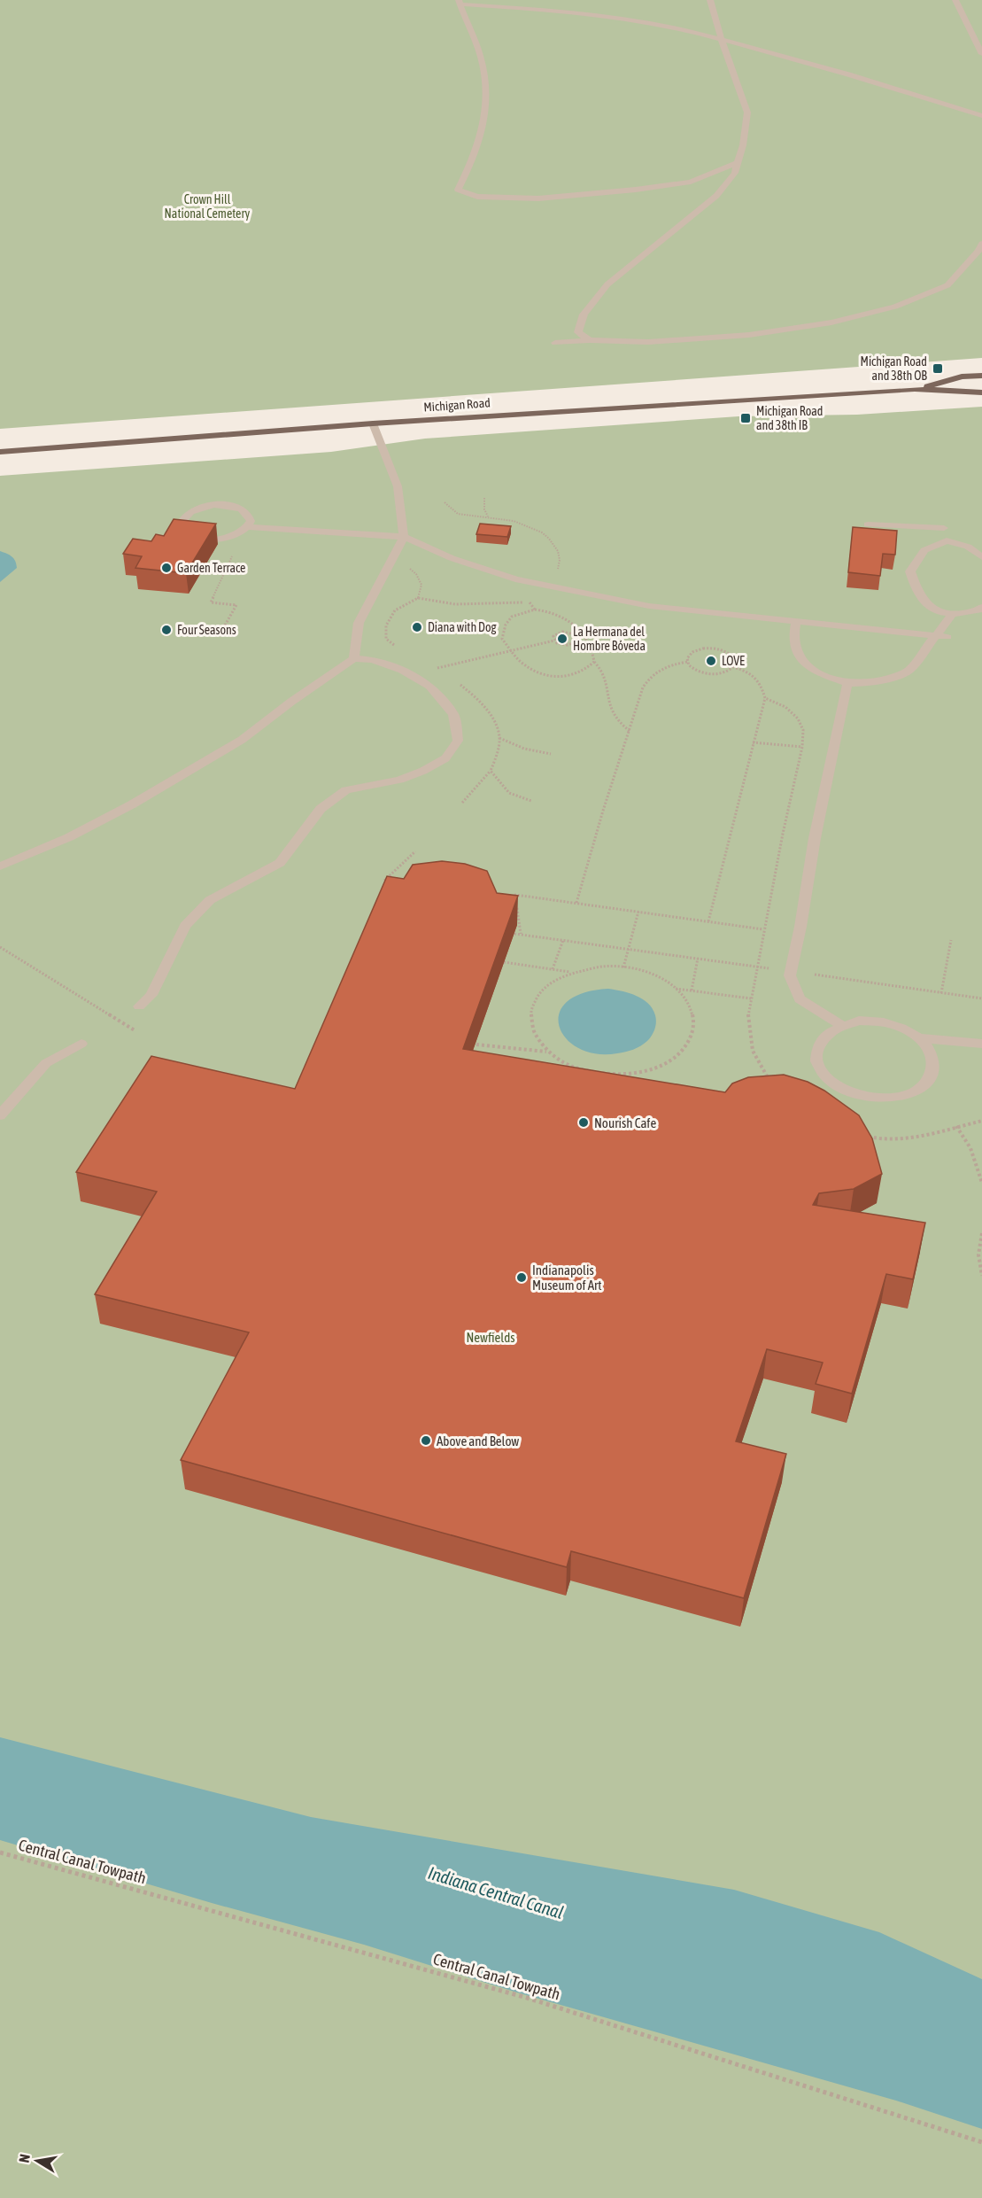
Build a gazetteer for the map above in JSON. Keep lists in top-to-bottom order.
{
  "streets": {
    "main road": ["Michigan Road"],
    "path": ["Central Canal Towpath"]
  },
  "water": ["Indiana Central Canal"],
  "parks": ["Crown Hill National Cemetery", "Newfields"],
  "places": {
    "transit": ["Michigan Road and 38th OB", "Michigan Road and 38th IB"],
    "other": [
      "Garden Terrace",
      "Diana with Dog",
      "Four Seasons",
      "La Hermana del Hombre Bóveda",
      "LOVE",
      "Nourish Cafe",
      "Indianapolis Museum of Art",
      "Above and Below"
    ]
  },
  "north": "left"
}
